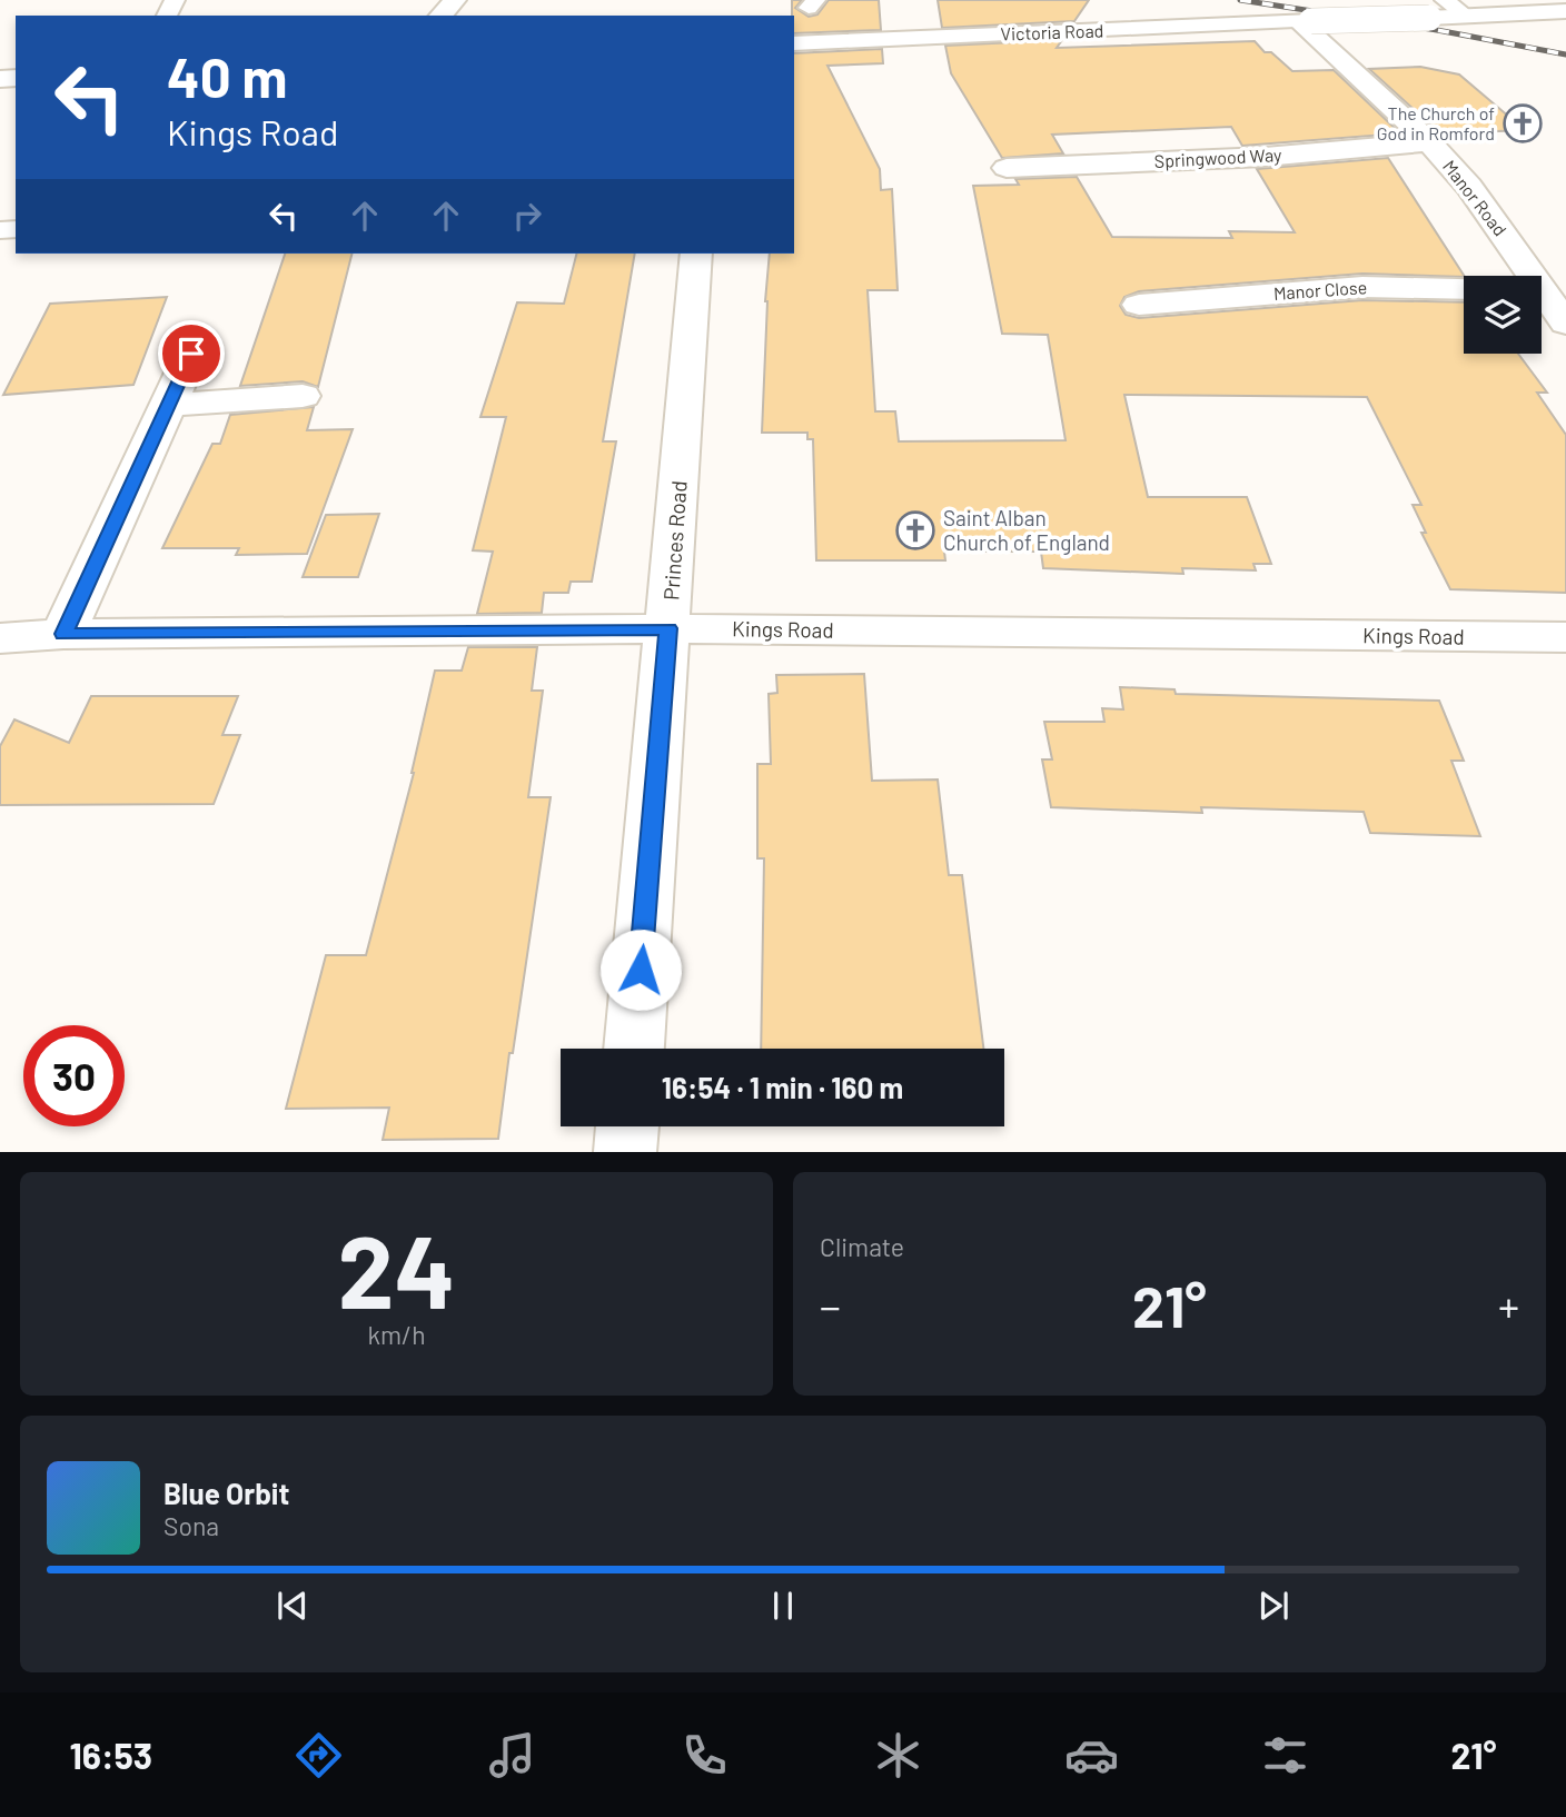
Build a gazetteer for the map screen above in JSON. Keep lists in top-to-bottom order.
{
  "streets": {
    "street": [
      "Victoria Road",
      "Springwood Way",
      "Manor Road",
      "Manor Close",
      "Princes Road",
      "Kings Road"
    ]
  },
  "crossings": [
    ["Victoria Road", "Manor Road"],
    ["Springwood Way", "Manor Road"],
    ["Princes Road", "Kings Road"]
  ],
  "places": {
    "church": ["The Church of God in Romford", "Saint Alban Church of England"]
  },
  "page": {
    "turn": ["40 m", "Kings Road"],
    "limit": "30",
    "trip": "16:54 · 1 min · 160 m",
    "tile": [
      ["24", "km/h"],
      "Climate"
    ],
    "heat": ["−", "21°", "+"],
    "song": ["Blue Orbit", "Sona"],
    "tabs": ["16:53", "21°"]
  }
}
